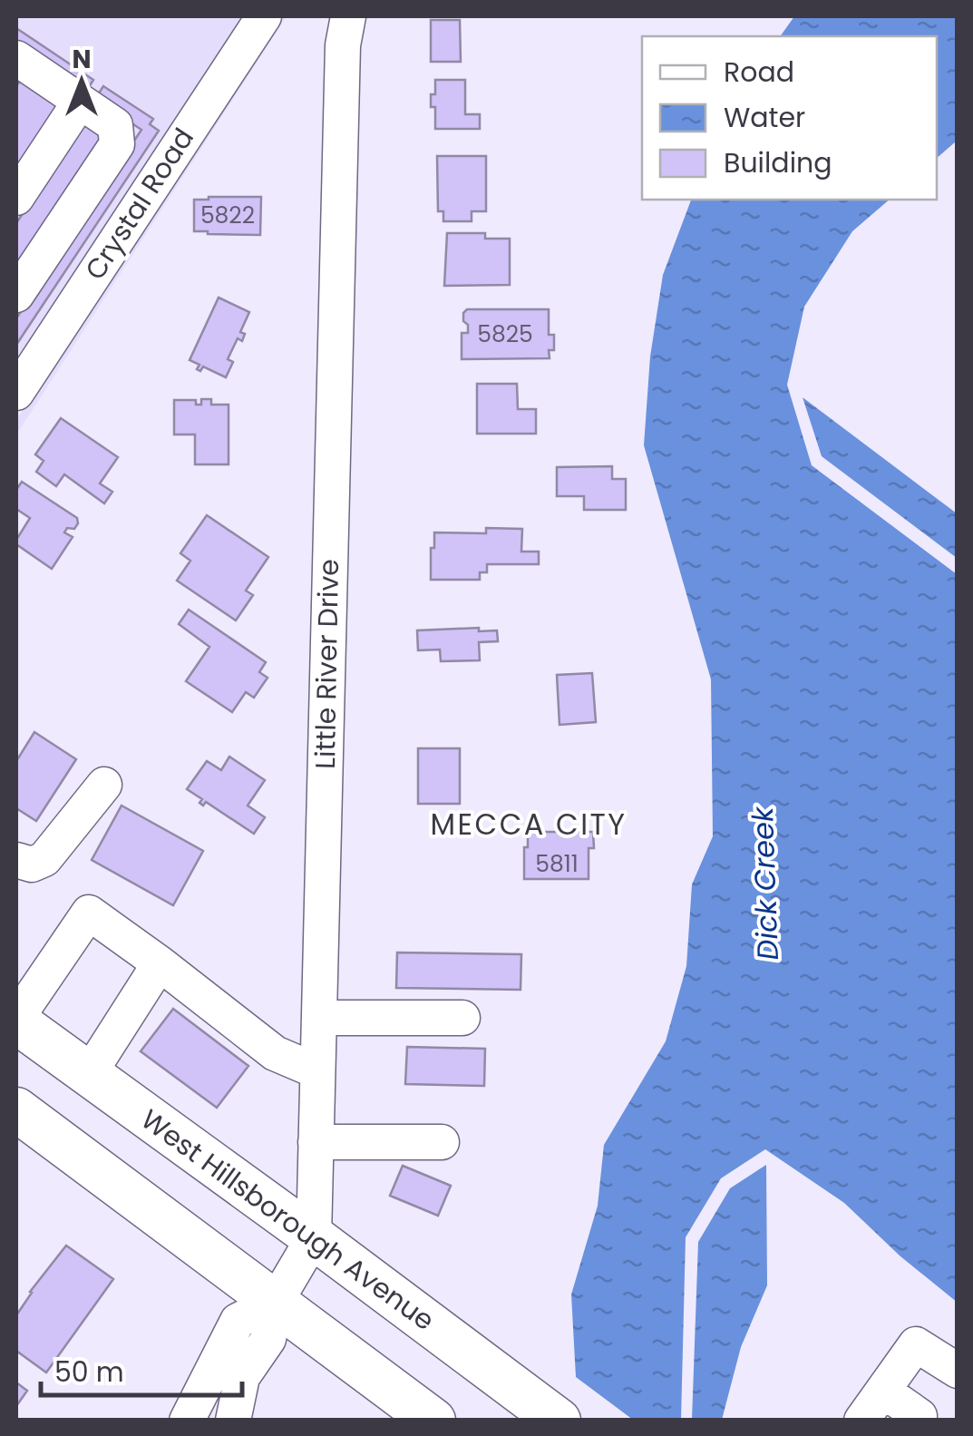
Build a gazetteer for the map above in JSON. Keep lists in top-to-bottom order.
{
  "streets": {
    "main road": ["West Hillsborough Avenue"],
    "street": ["Crystal Road", "Little River Drive"]
  },
  "crossings": [
    ["Little River Drive", "West Hillsborough Avenue"]
  ],
  "districts": ["MECCA CITY"],
  "water": ["Dick Creek"],
  "house_numbers": ["5822", "5825", "5811"],
  "legend": ["Road", "Water", "Building"],
  "scale_bar": "50 m",
  "north": "top"
}
